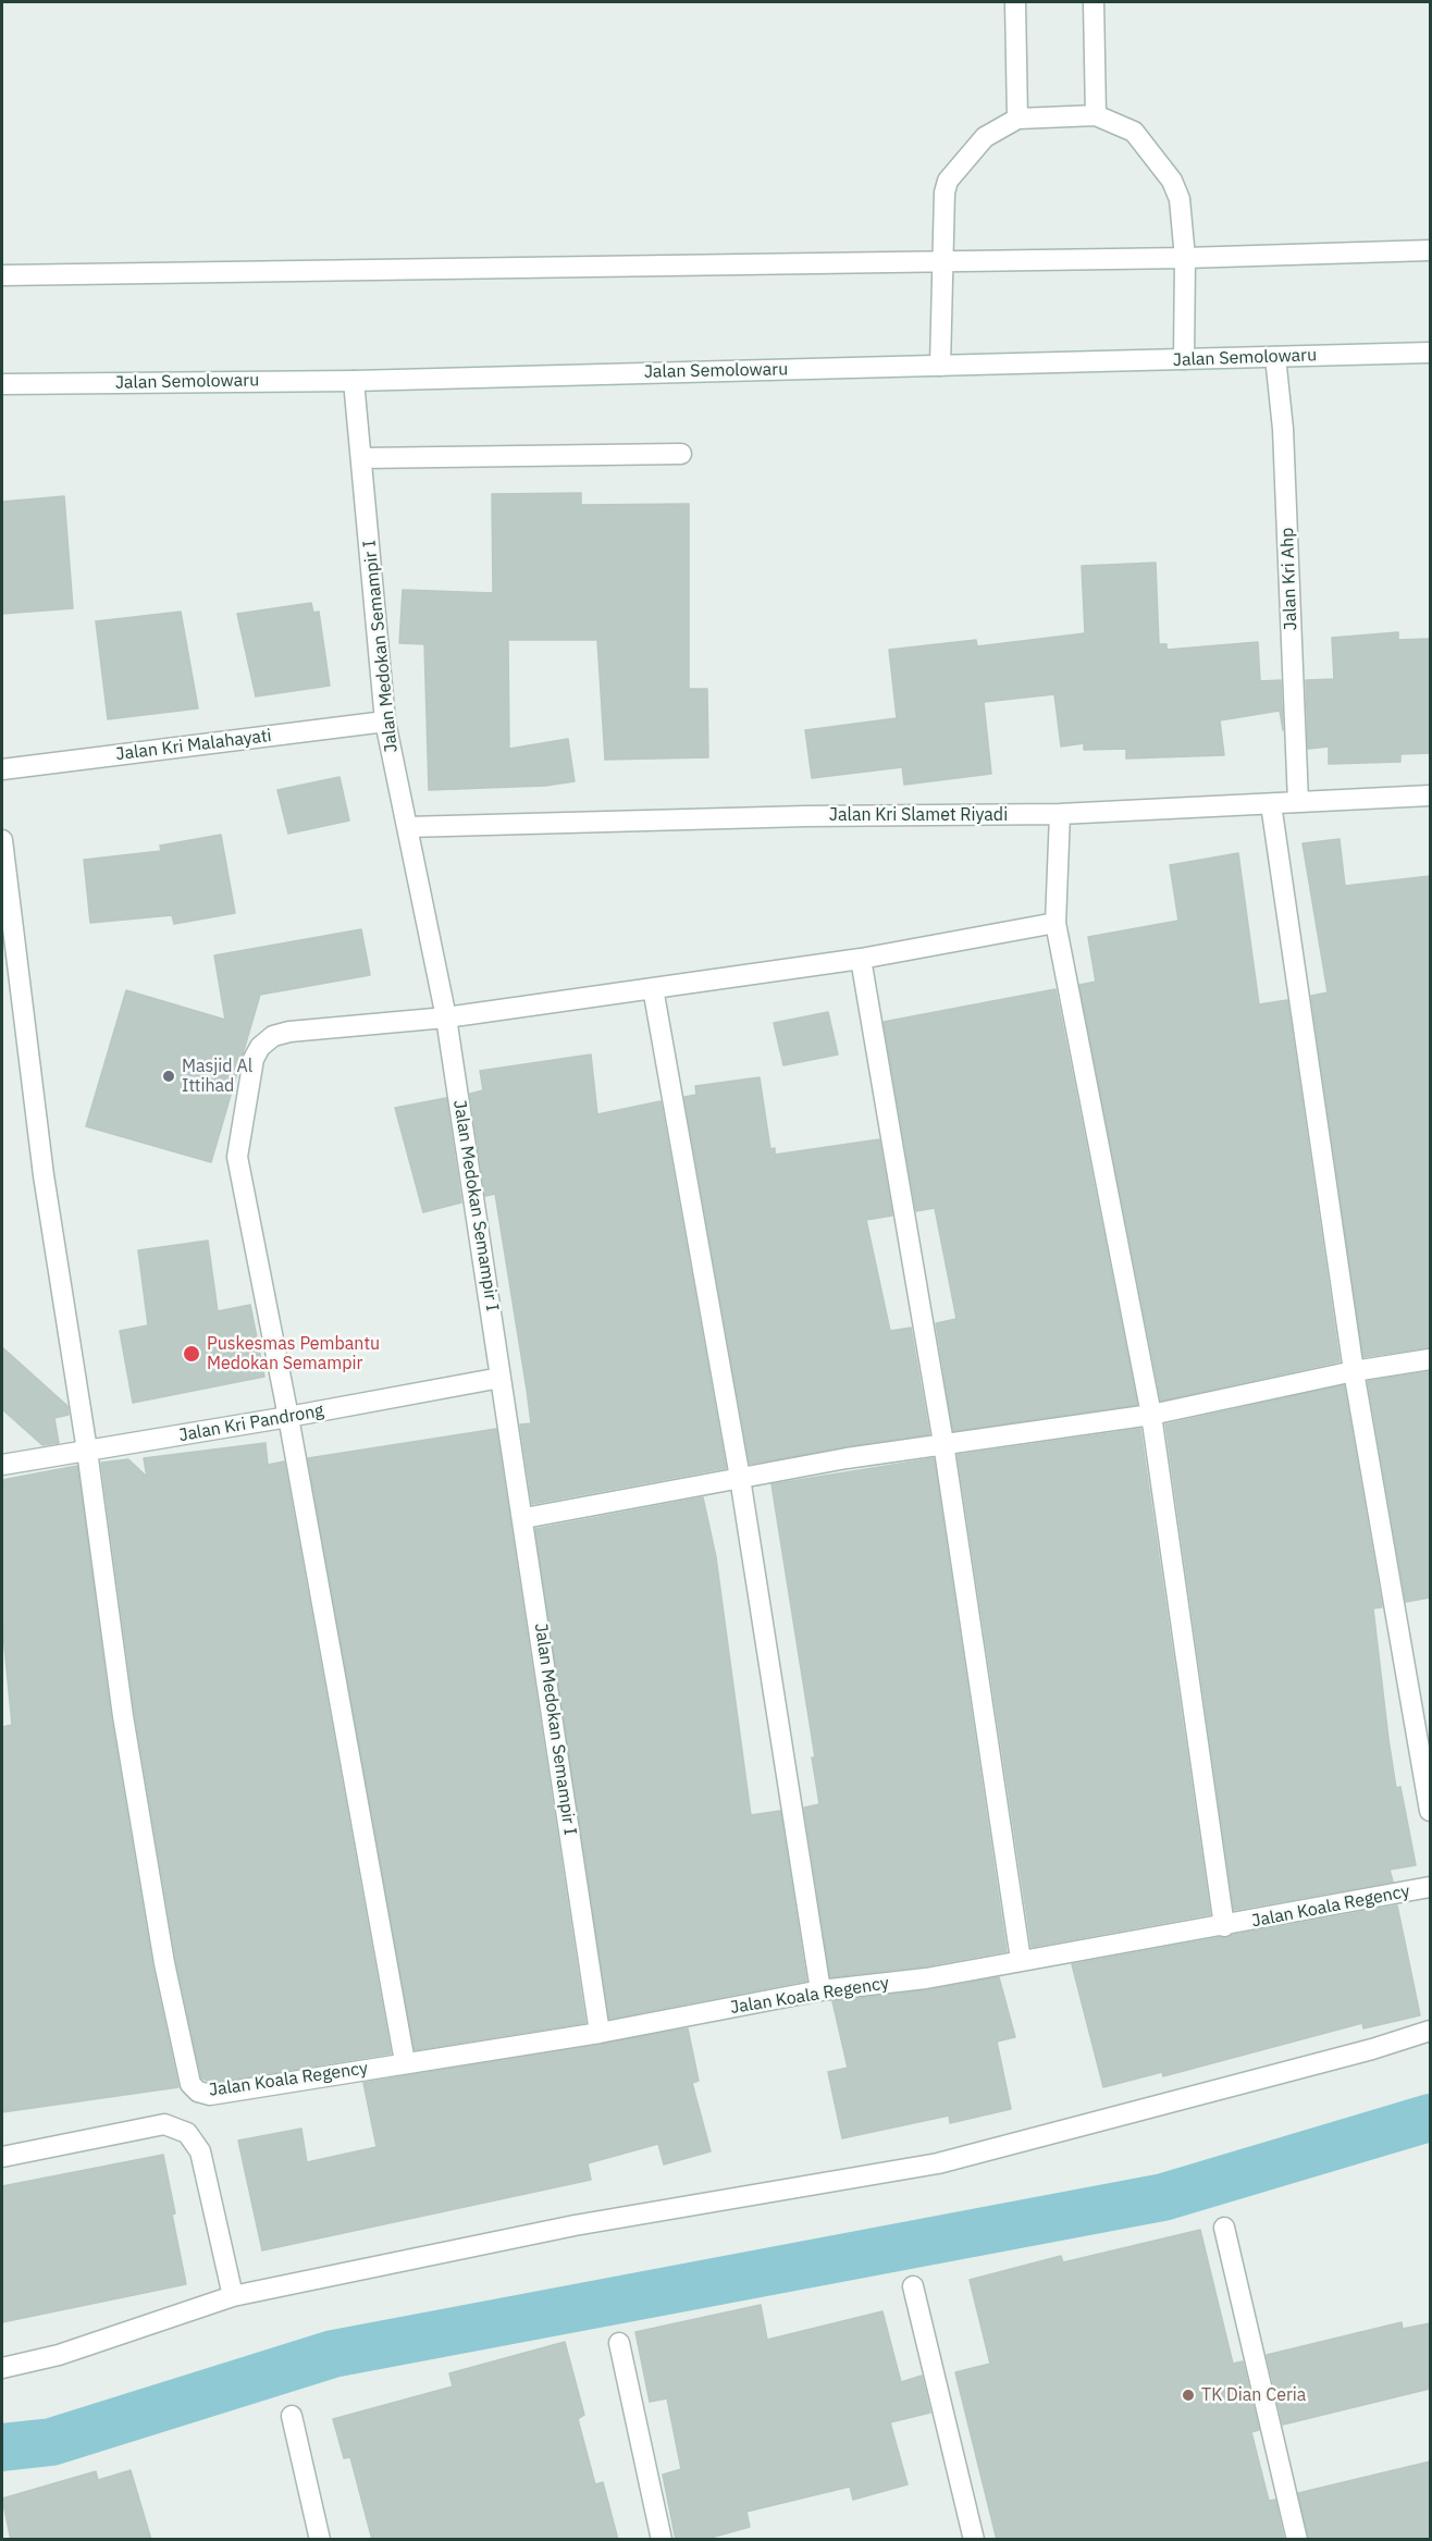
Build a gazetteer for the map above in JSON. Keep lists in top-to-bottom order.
{
  "streets": {
    "street": [
      "Jalan Semolowaru",
      "Jalan Kri Ahp",
      "Jalan Medokan Semampir I",
      "Jalan Kri Malahayati",
      "Jalan Kri Slamet Riyadi",
      "Jalan Kri Pandrong",
      "Jalan Koala Regency"
    ]
  },
  "crossings": [
    ["Jalan Semolowaru", "Jalan Kri Ahp"],
    ["Jalan Semolowaru", "Jalan Medokan Semampir I"],
    ["Jalan Kri Ahp", "Jalan Kri Slamet Riyadi"],
    ["Jalan Medokan Semampir I", "Jalan Kri Malahayati"],
    ["Jalan Medokan Semampir I", "Jalan Kri Slamet Riyadi"],
    ["Jalan Medokan Semampir I", "Jalan Kri Pandrong"],
    ["Jalan Medokan Semampir I", "Jalan Koala Regency"],
    ["Jalan Kri Pandrong", "Jalan Koala Regency"]
  ],
  "places": ["Masjid Al Ittihad", "Puskesmas Pembantu Medokan Semampir", "TK Dian Ceria"]
}
